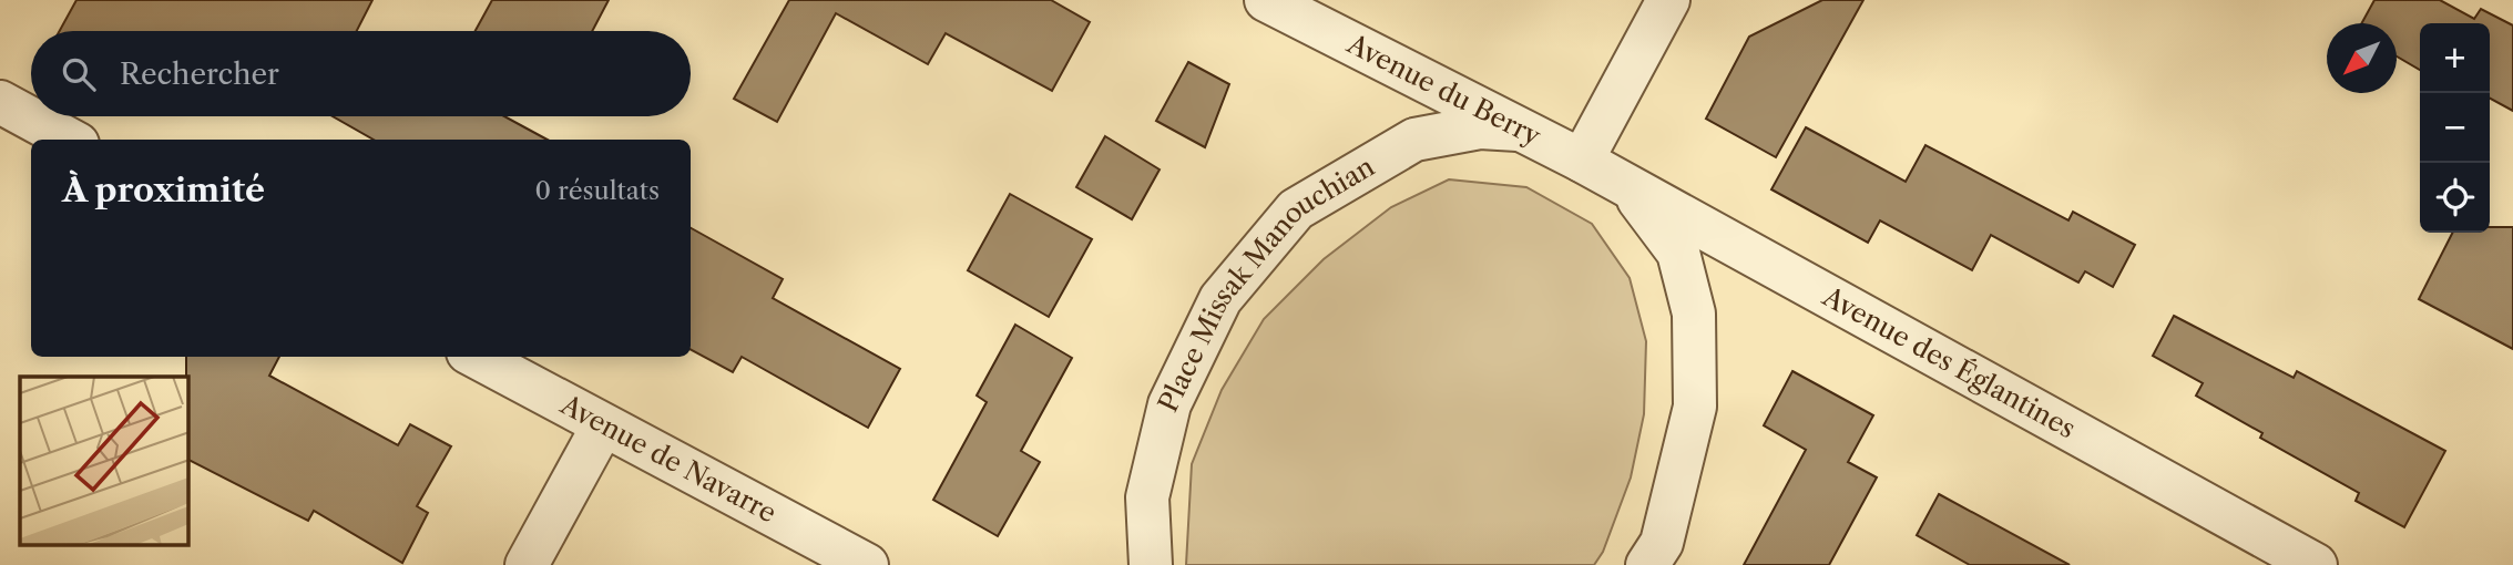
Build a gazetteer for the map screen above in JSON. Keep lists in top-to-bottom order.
{
  "streets": {
    "street": [
      "Avenue du Berry",
      "Place Missak Manouchian",
      "Avenue des Églantines",
      "Avenue de Navarre"
    ]
  },
  "crossings": [
    ["Avenue du Berry", "Place Missak Manouchian"],
    ["Avenue du Berry", "Avenue des Églantines"]
  ],
  "north": "bottom left",
  "page": {
    "map_buttons": ["+", "−"],
    "search": "Rechercher",
    "heading": ["À proximité", "0 résultats"]
  }
}
